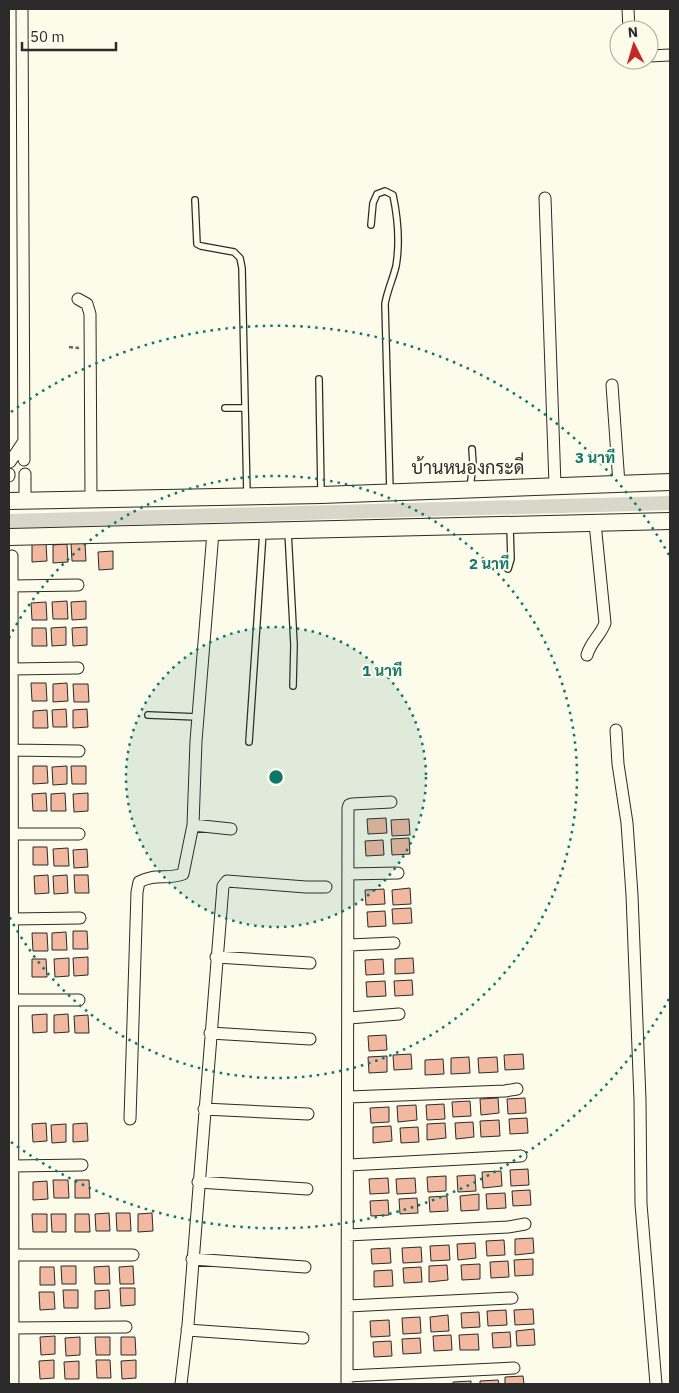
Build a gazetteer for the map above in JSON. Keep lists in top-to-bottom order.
{
  "districts": ["บ้านหนองกระดี่"],
  "scale_bar": "50 m",
  "north": "top",
  "rings": ["3 นาที", "2 นาที", "1 นาที"]
}
